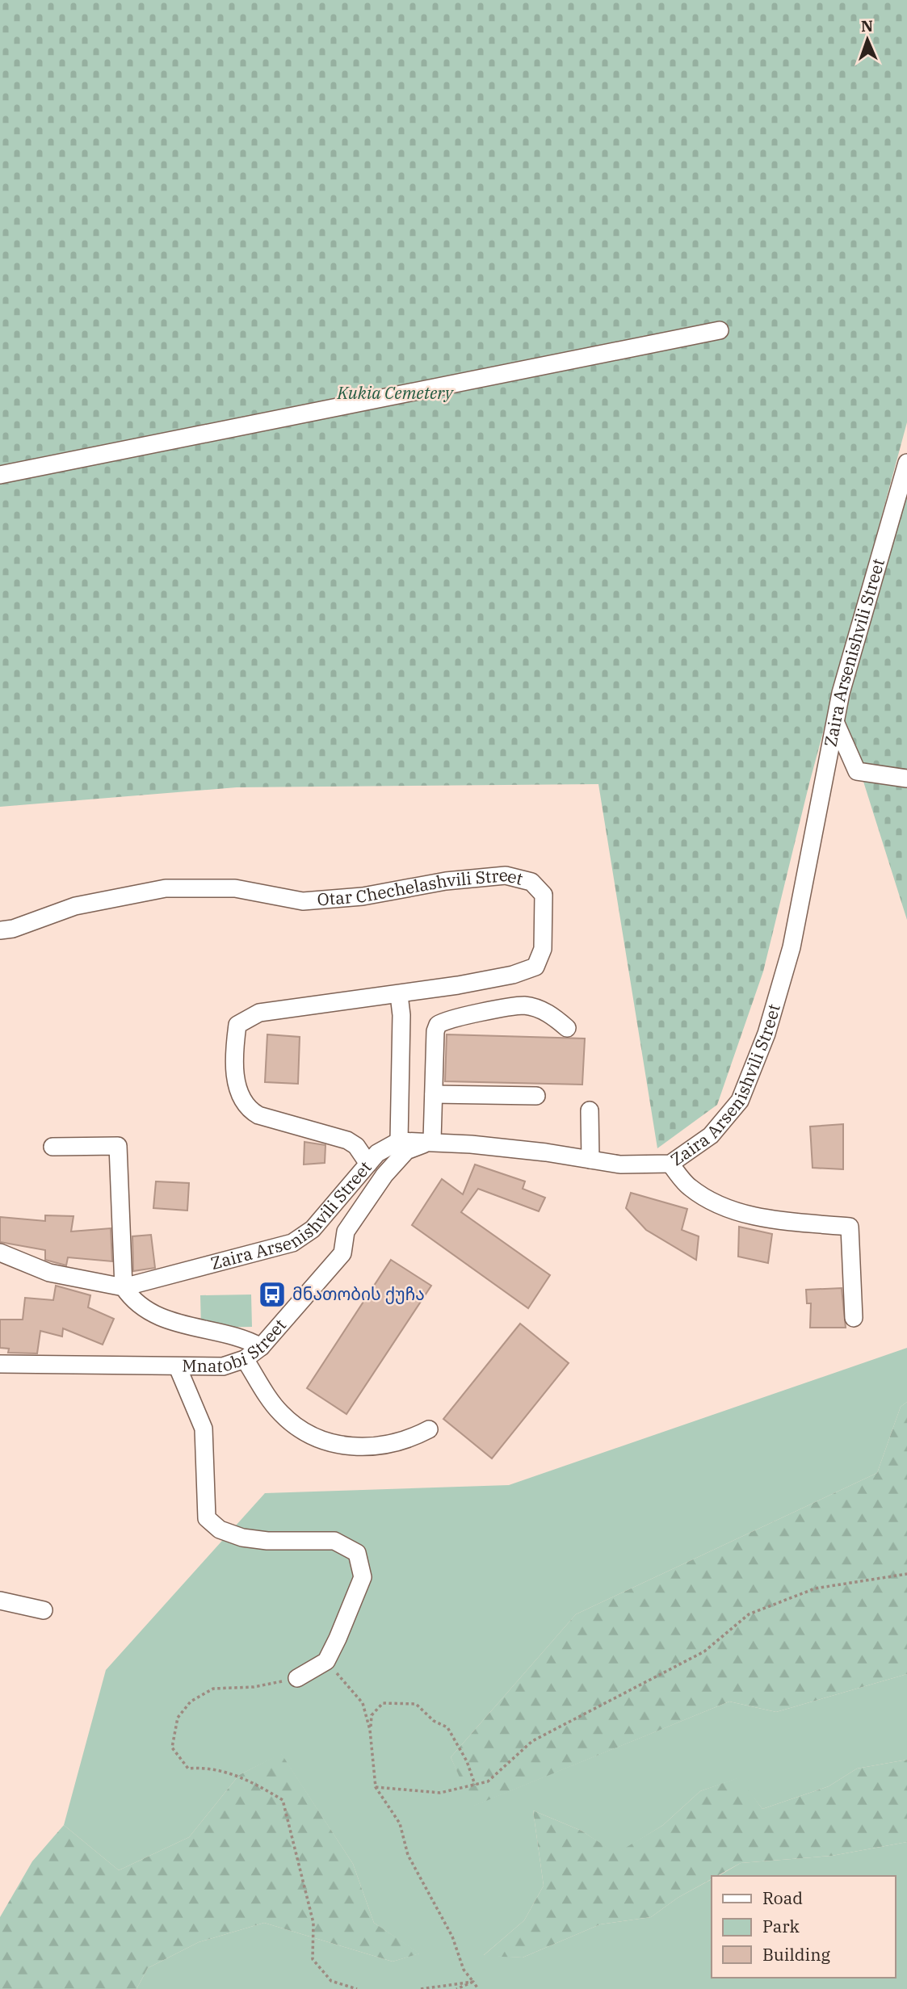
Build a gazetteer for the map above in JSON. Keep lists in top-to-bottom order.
{
  "streets": {
    "street": ["Zaira Arsenishvili Street", "Otar Chechelashvili Street", "Mnatobi Street"]
  },
  "crossings": [
    ["Zaira Arsenishvili Street", "Otar Chechelashvili Street"],
    ["Zaira Arsenishvili Street", "Mnatobi Street"]
  ],
  "parks": ["Kukia Cemetery"],
  "places": {
    "bus stop": ["მნათობის ქუჩა"]
  },
  "legend": ["Road", "Park", "Building"],
  "north": "top"
}
